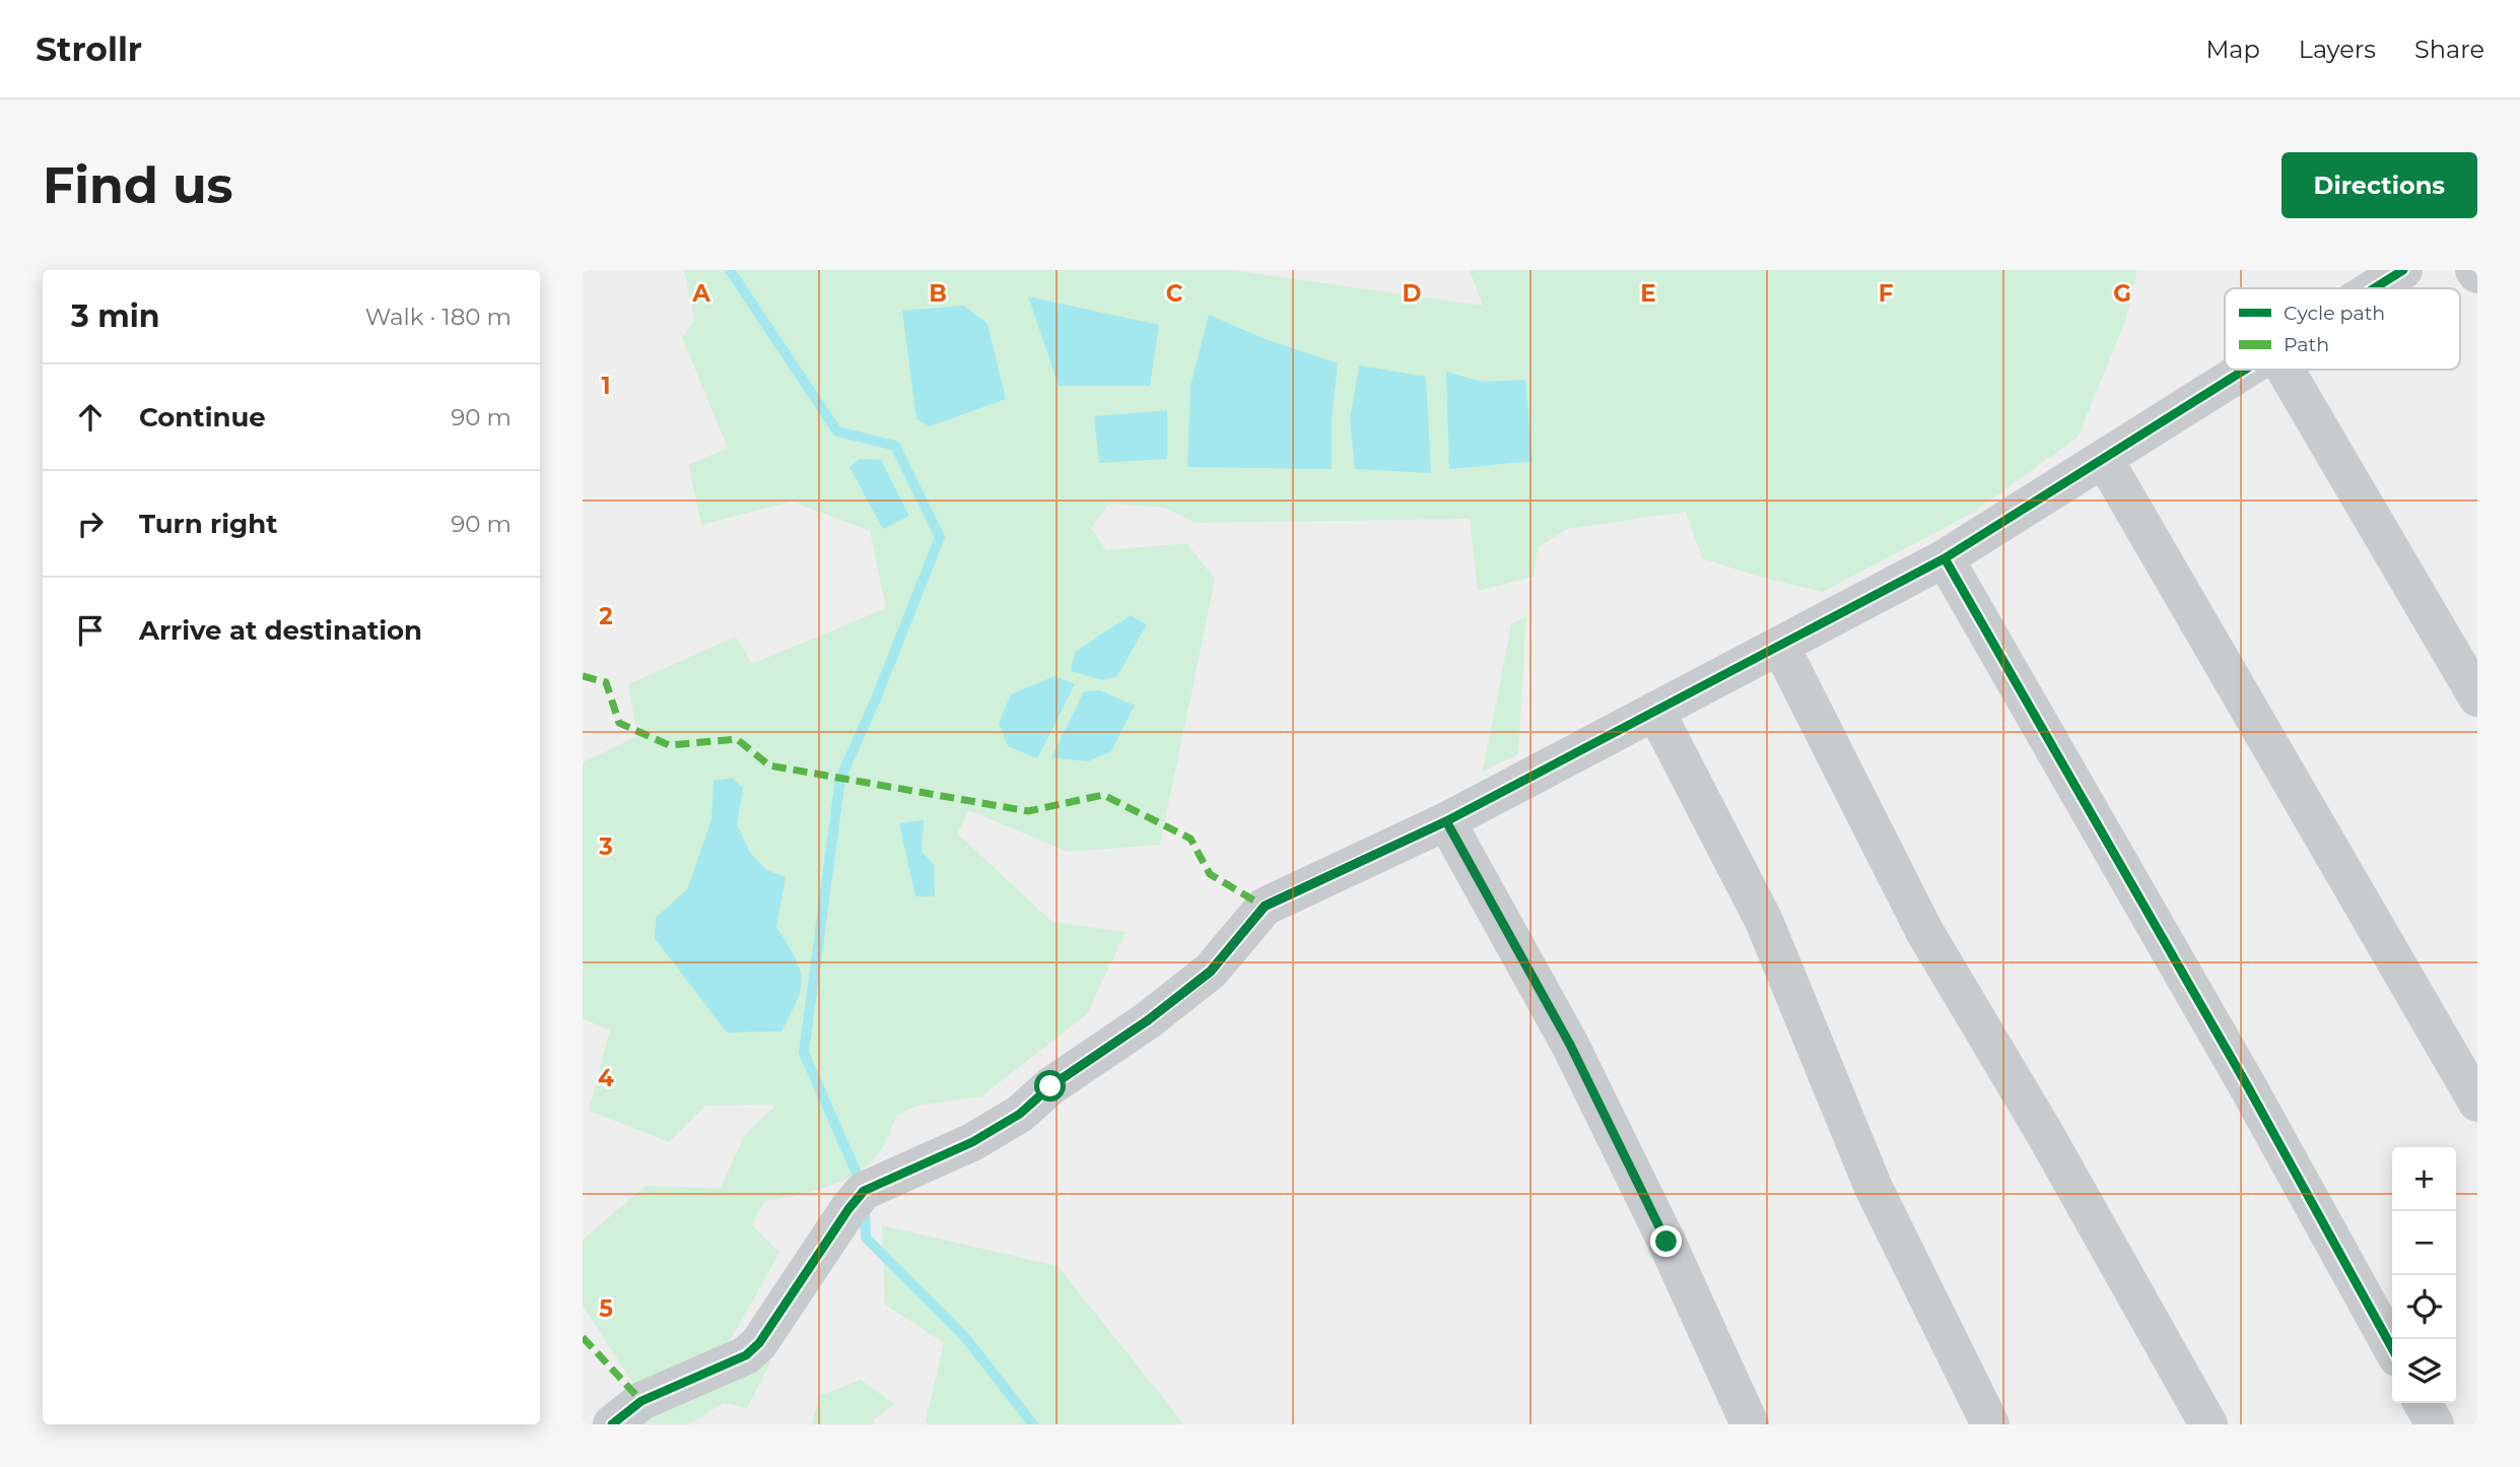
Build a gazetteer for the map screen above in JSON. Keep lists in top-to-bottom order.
{
  "legend": ["Cycle path", "Path"],
  "page": {
    "header": "Strollr",
    "nav": ["Map", "Layers", "Share"],
    "buttons": "Directions",
    "title": "Find us",
    "heading": ["3 min", "Walk · 180 m"],
    "list": [
      ["Continue", "90 m"],
      ["Turn right", "90 m"],
      "Arrive at destination"
    ],
    "map_buttons": ["+", "−"]
  },
  "grid": {
    "columns": [
      "A",
      "B",
      "C",
      "D",
      "E",
      "F",
      "G"
    ],
    "rows": [
      "1",
      "2",
      "3",
      "4",
      "5"
    ]
  }
}
